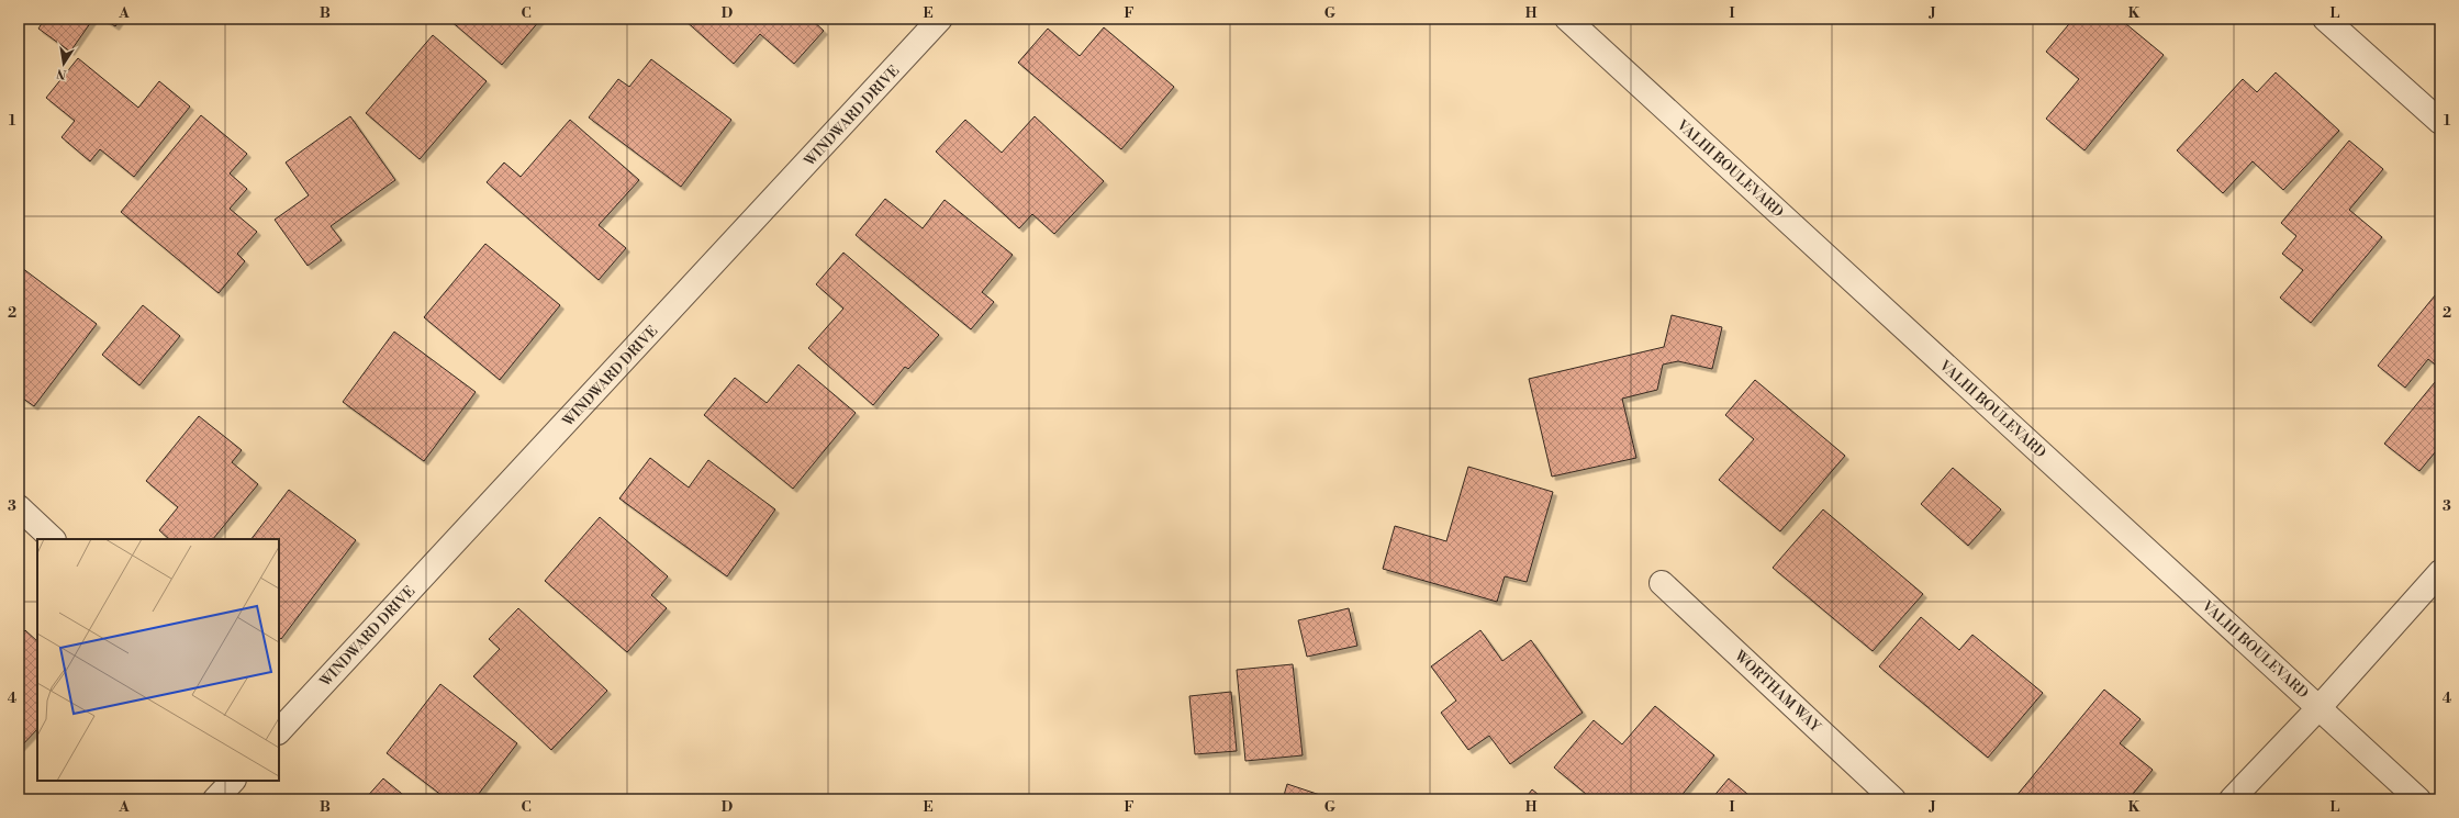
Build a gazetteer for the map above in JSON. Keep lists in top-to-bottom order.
{
  "streets": {
    "street": ["WINDWARD DRIVE", "VALHI BOULEVARD", "WORTHAM WAY"]
  },
  "north": "bottom",
  "grid": {
    "columns": [
      "A",
      "B",
      "C",
      "D",
      "E",
      "F",
      "G",
      "H",
      "I",
      "J",
      "K",
      "L"
    ],
    "rows": [
      "1",
      "2",
      "3",
      "4"
    ]
  }
}
